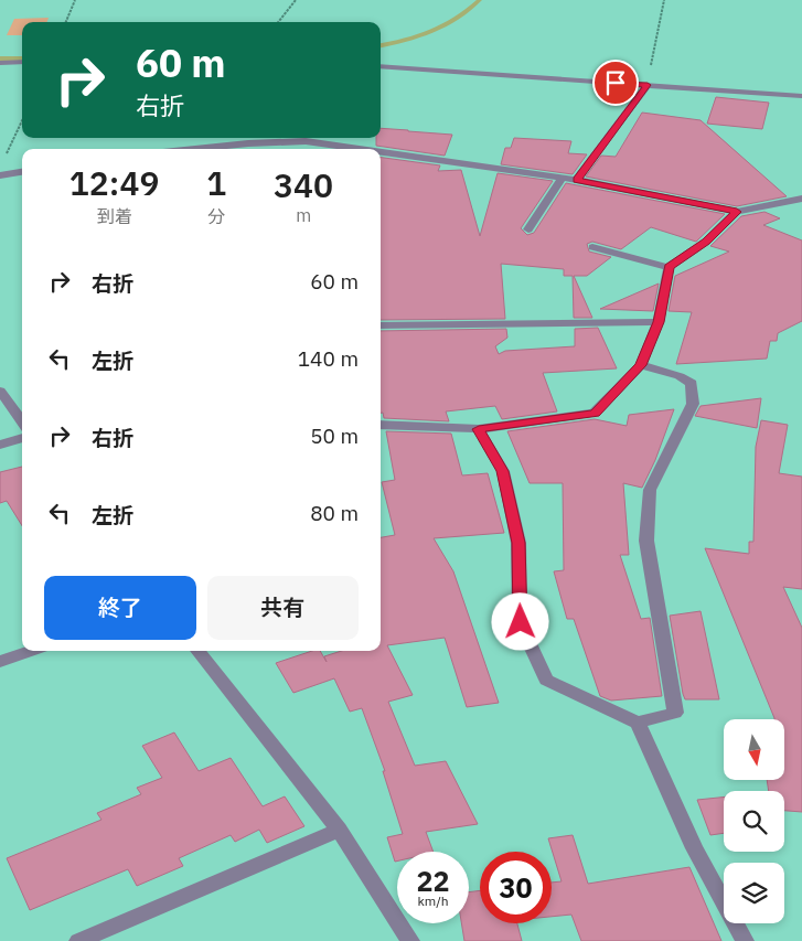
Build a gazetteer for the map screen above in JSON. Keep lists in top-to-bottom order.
{
  "north": "bottom",
  "page": {
    "turn": ["60 m", "右折"],
    "eta": [
      "12:49",
      "到着",
      "1",
      "分",
      "340",
      "m"
    ],
    "list": [
      {
        "name": "右折",
        "value": "60 m"
      },
      {
        "name": "左折",
        "value": "140 m"
      },
      {
        "name": "右折",
        "value": "50 m"
      },
      {
        "name": "左折",
        "value": "80 m"
      }
    ],
    "buttons": ["終了", "共有"],
    "speed": "22 km/h",
    "limit": "30"
  }
}
